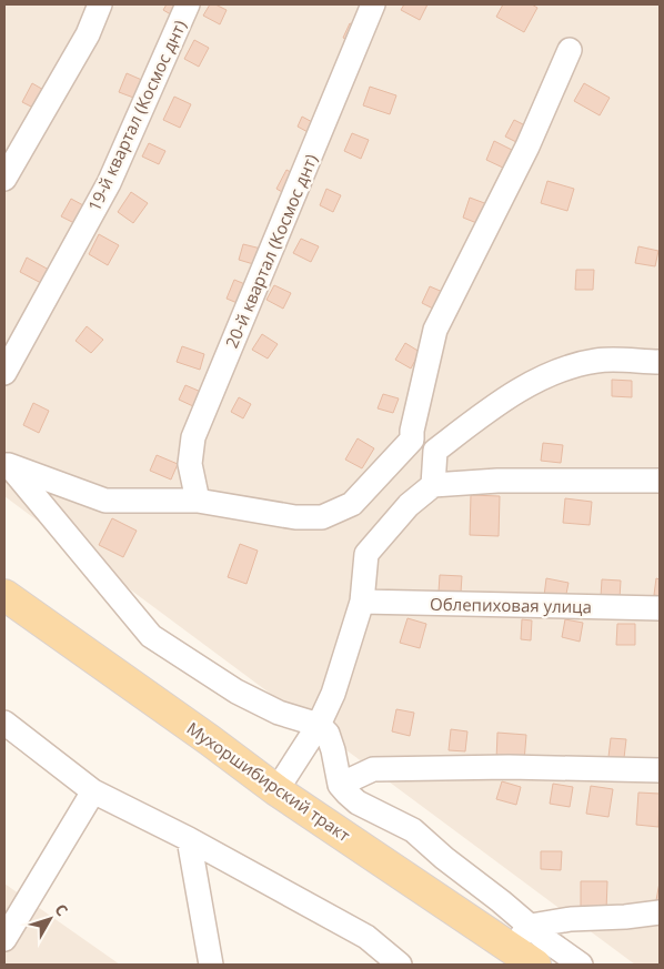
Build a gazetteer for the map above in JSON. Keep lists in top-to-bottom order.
{
  "streets": {
    "main road": ["Мухоршибирский тракт"],
    "street": ["19-й квартал (Космос днт)", "20-й квартал (Космос днт)", "Облепиховая улица"]
  },
  "north": "top right"
}
